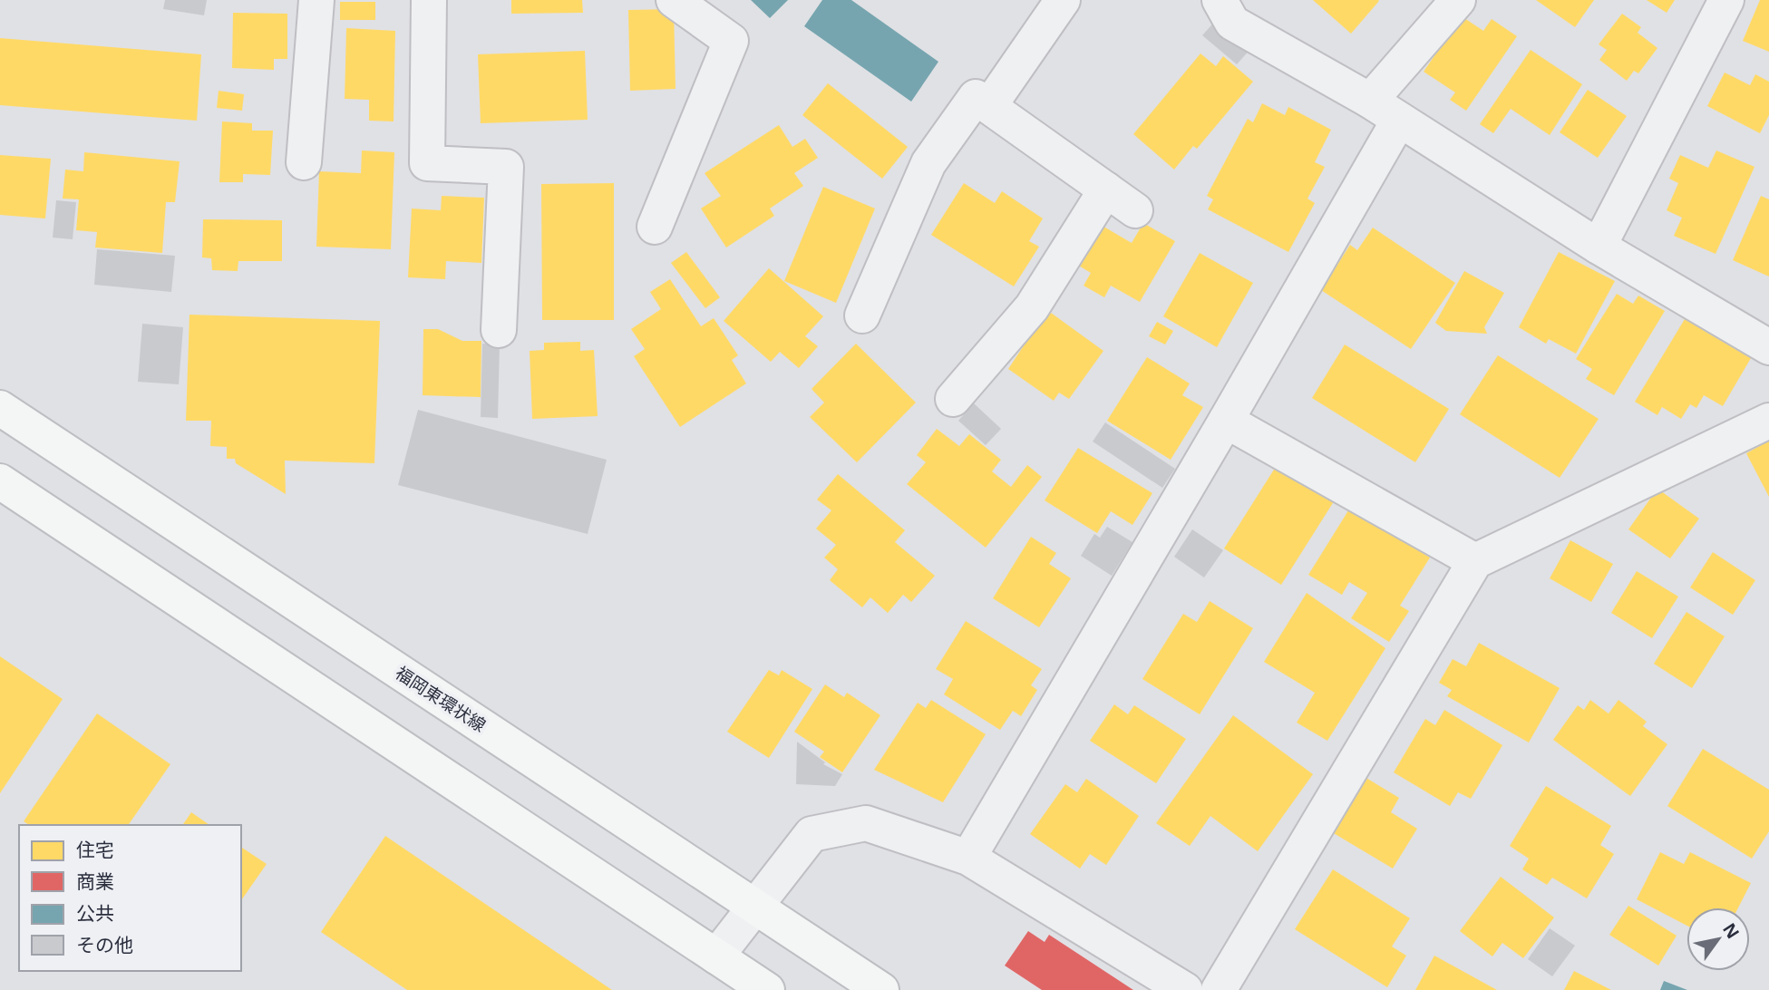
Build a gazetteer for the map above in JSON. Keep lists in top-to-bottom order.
{
  "streets": {
    "main road": ["福岡東環状線"]
  },
  "legend": [
    "住宅",
    "商業",
    "公共",
    "その他"
  ],
  "north": "top right"
}
